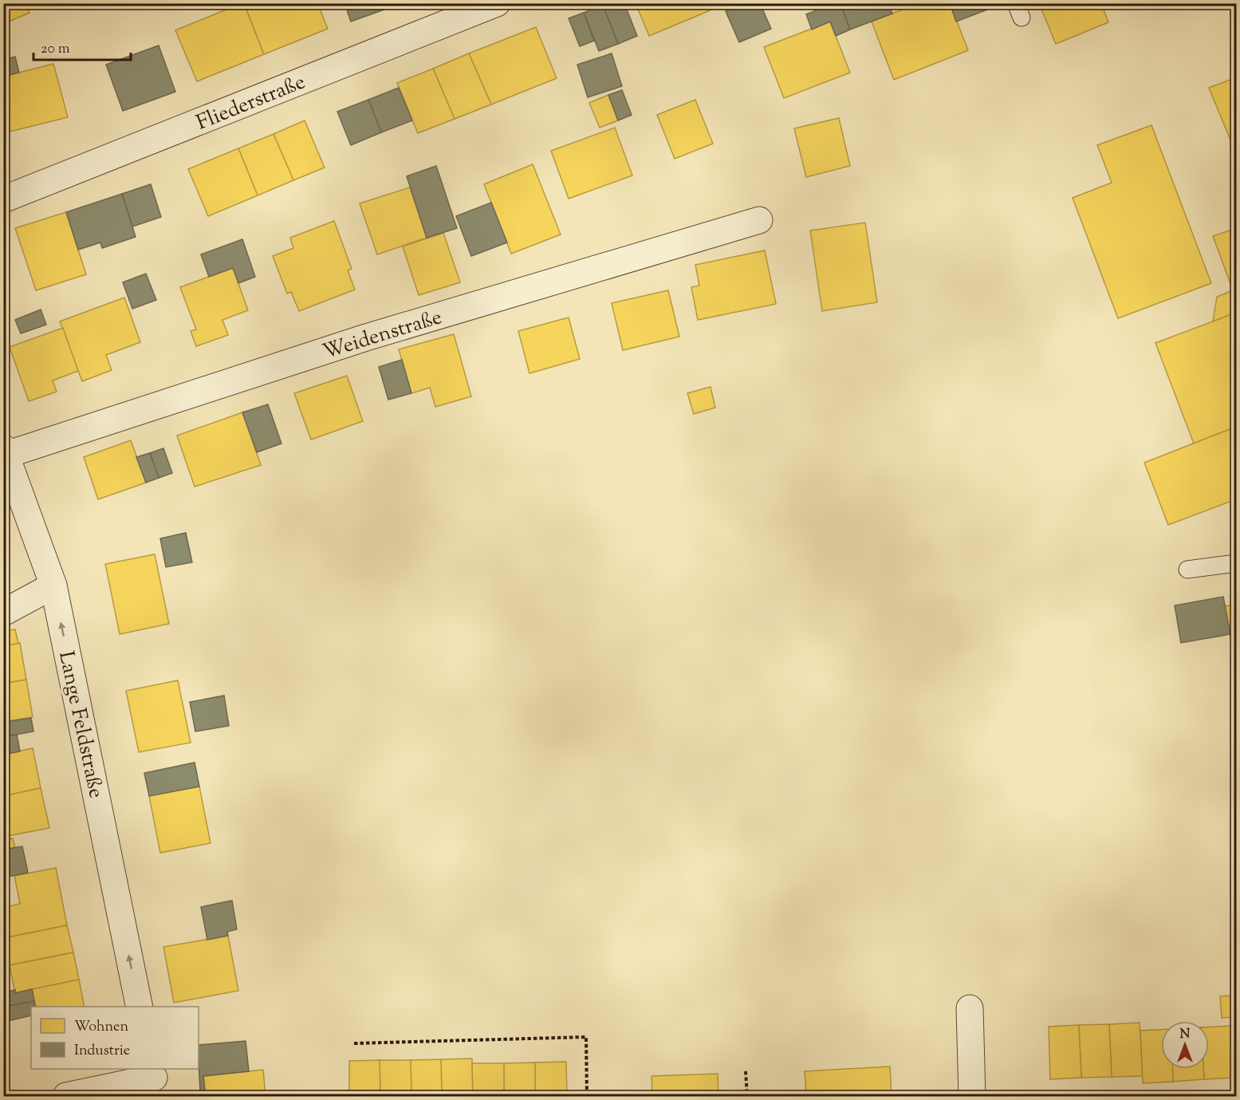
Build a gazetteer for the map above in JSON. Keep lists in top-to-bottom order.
{
  "streets": {
    "street": ["Fliederstraße", "Weidenstraße", "Lange Feldstraße"]
  },
  "crossings": [
    ["Weidenstraße", "Lange Feldstraße"]
  ],
  "one_way": ["Lange Feldstraße"],
  "legend": ["Wohnen", "Industrie"],
  "scale_bar": "20 m",
  "north": "top"
}
